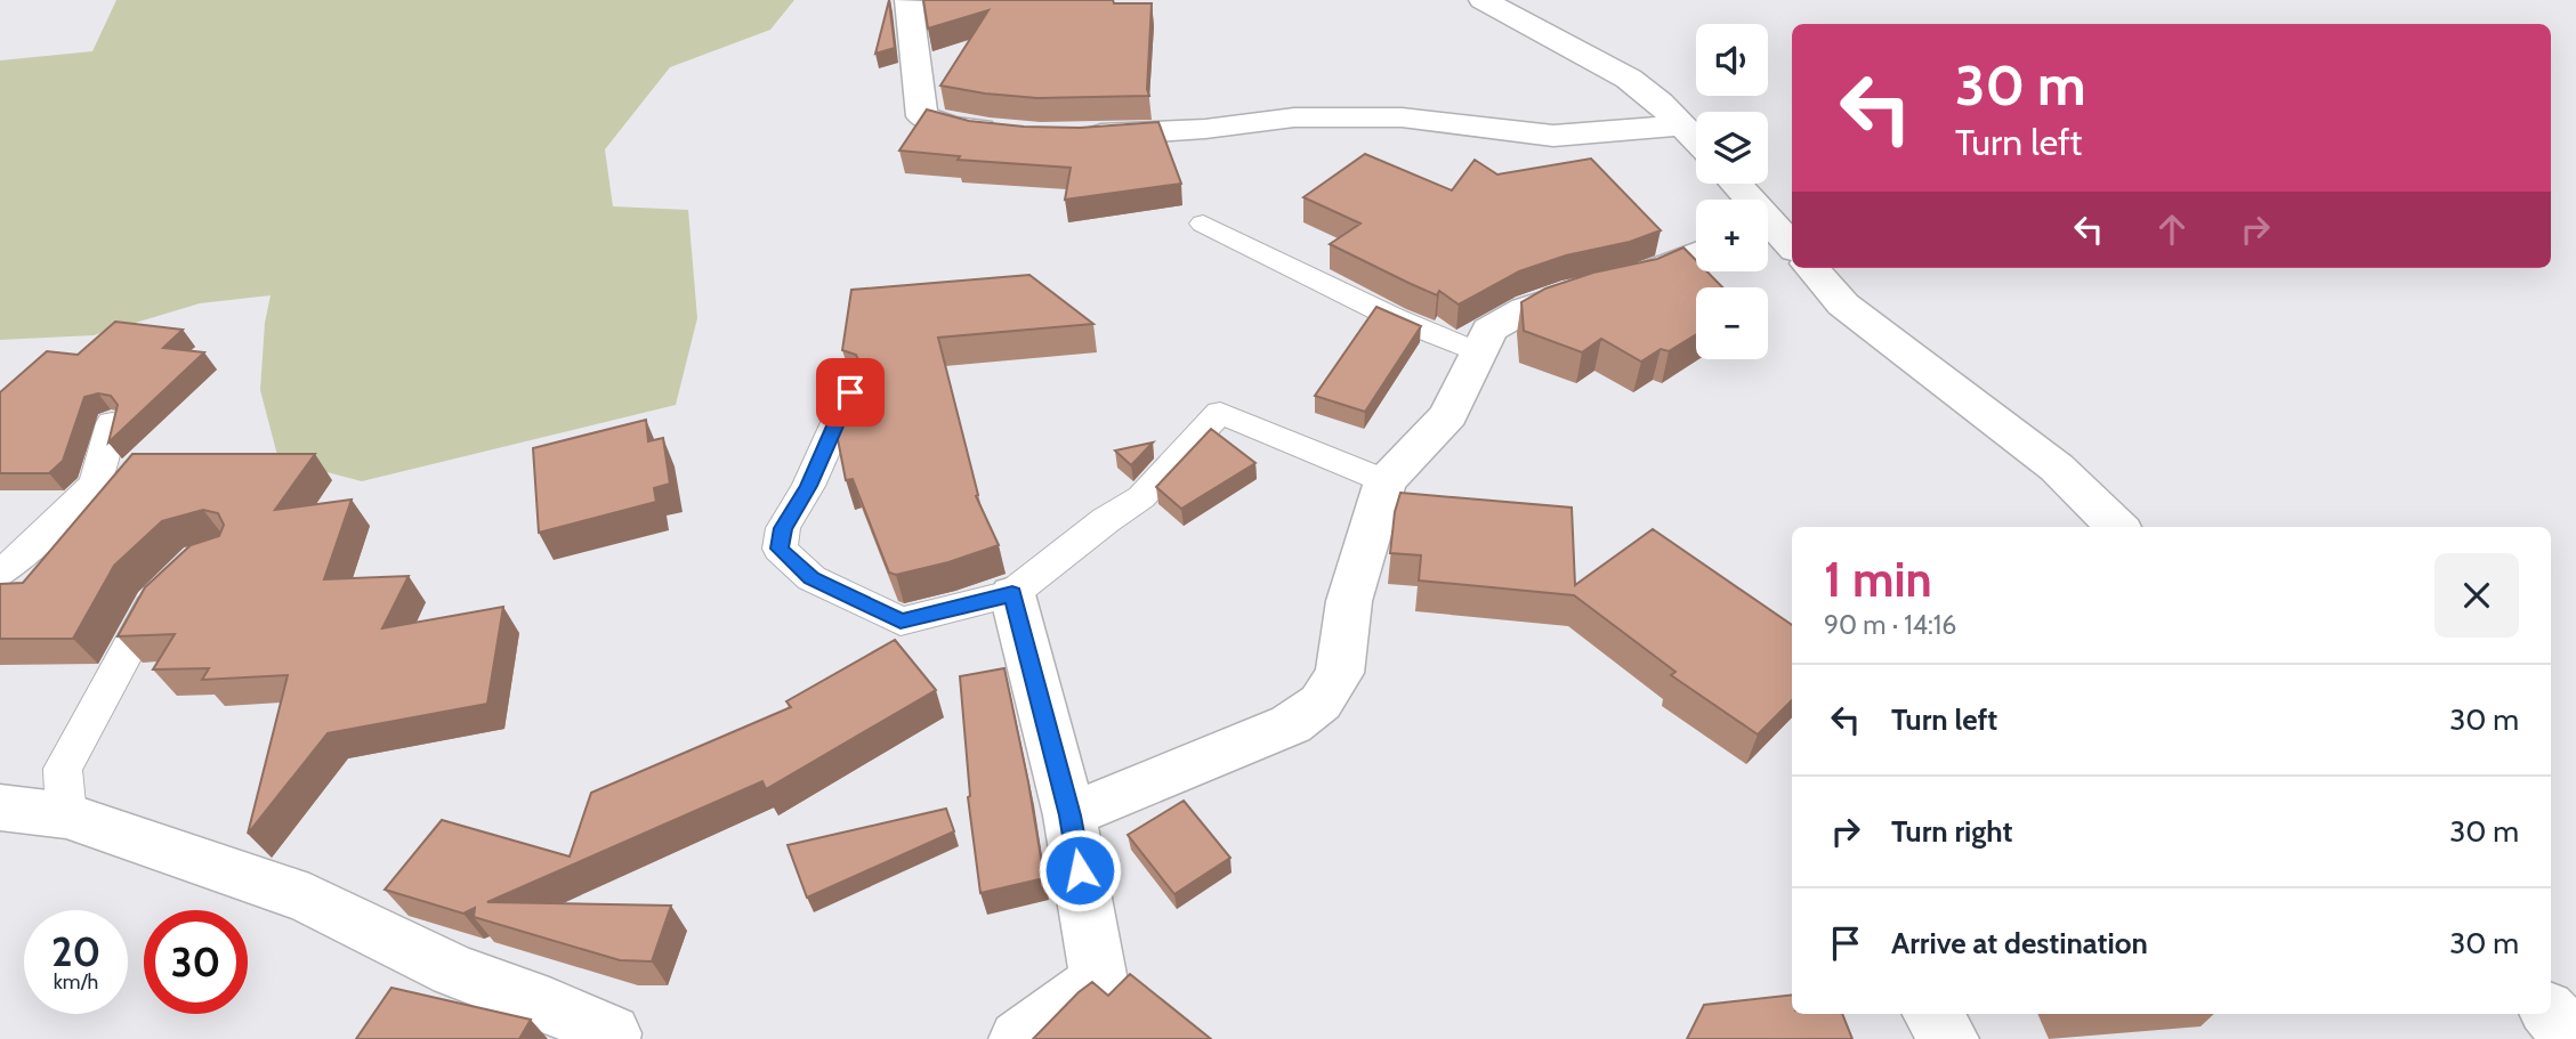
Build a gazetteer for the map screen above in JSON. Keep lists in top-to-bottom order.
{
  "page": {
    "map_buttons": ["+", "−"],
    "turn": ["30 m", "Turn left"],
    "heading": ["1 min", "90 m · 14:16"],
    "list": [
      {
        "name": "Turn left",
        "value": "30 m"
      },
      {
        "name": "Turn right",
        "value": "30 m"
      },
      {
        "name": "Arrive at destination",
        "value": "30 m"
      }
    ],
    "speed": "20 km/h",
    "limit": "30"
  }
}
